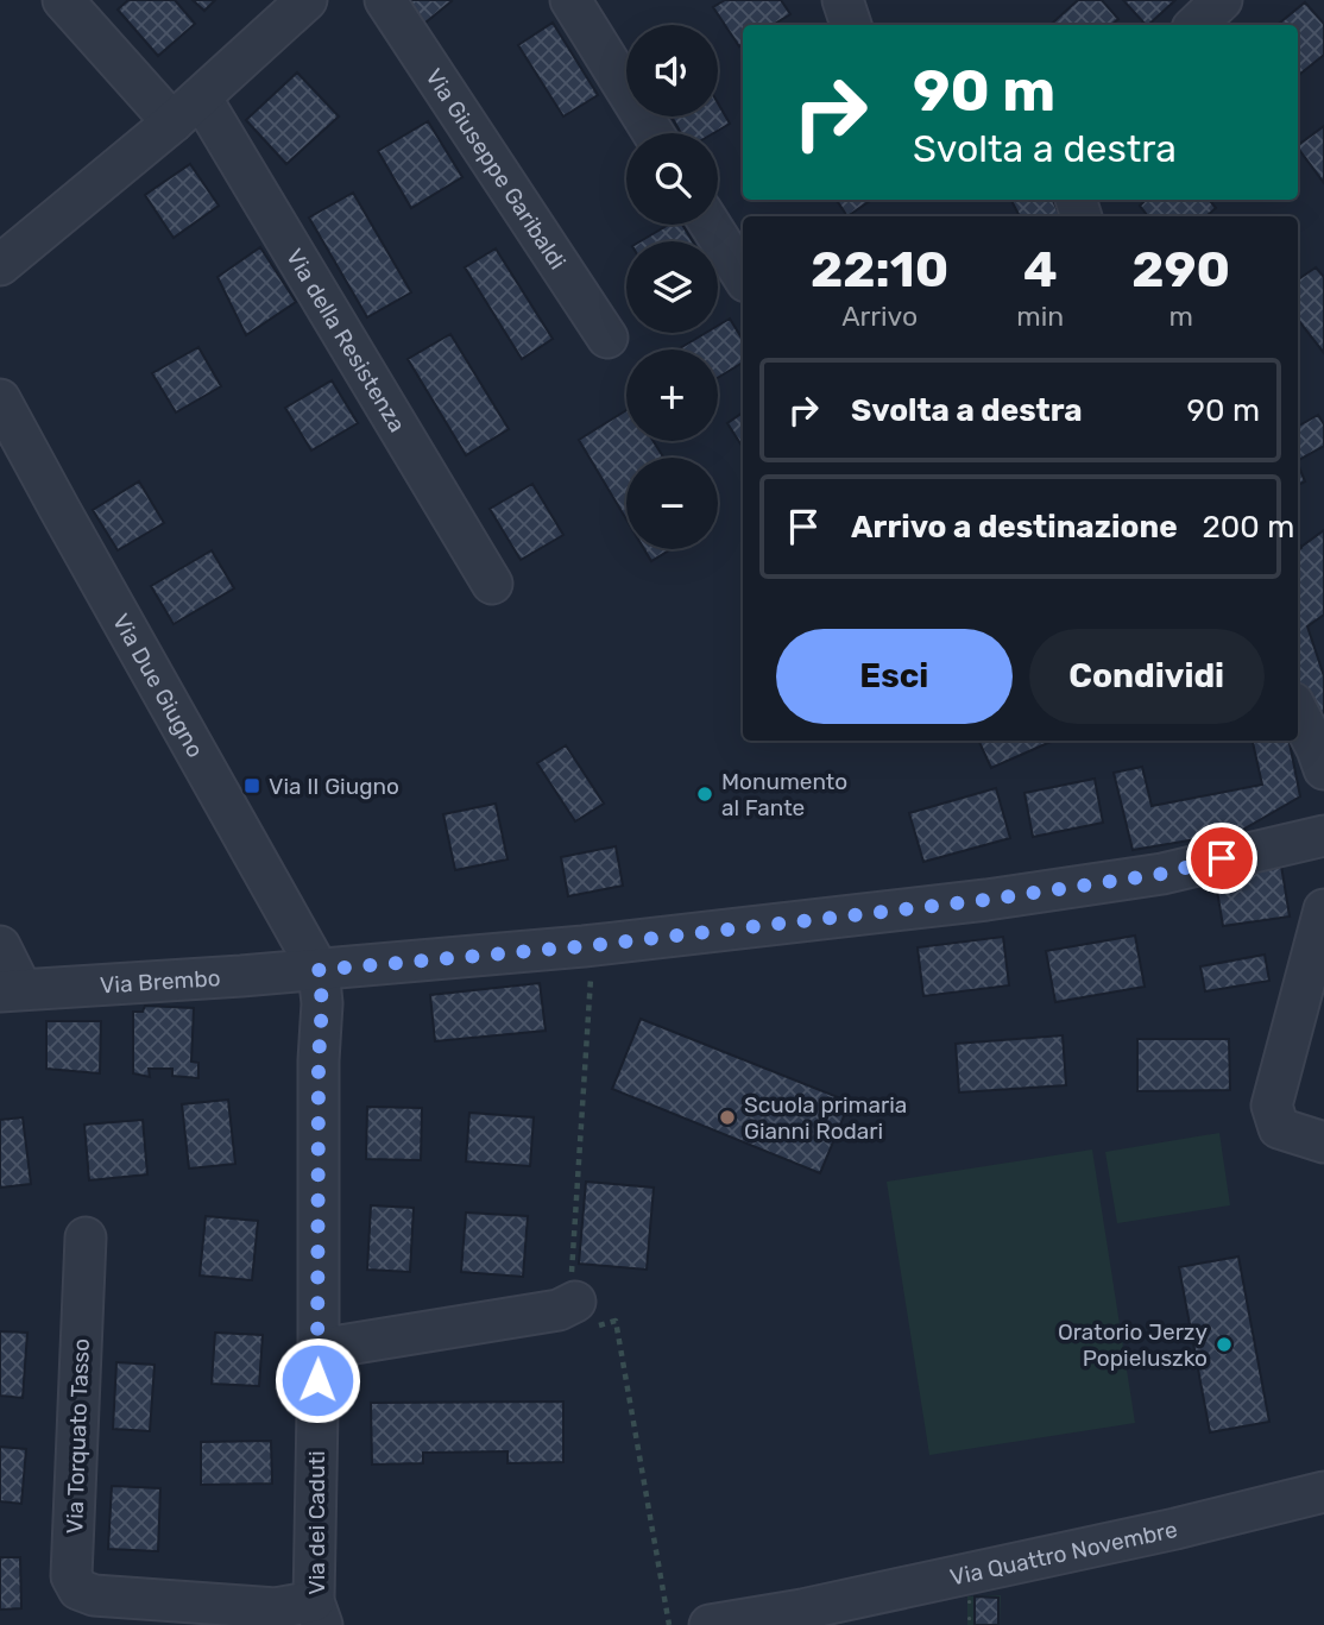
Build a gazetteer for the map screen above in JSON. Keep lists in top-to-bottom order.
{
  "streets": {
    "street": [
      "Via Giuseppe Garibaldi",
      "Via della Resistenza",
      "Via Due Giugno",
      "Via Brembo",
      "Via Torquato Tasso",
      "Via dei Caduti",
      "Via Quattro Novembre"
    ]
  },
  "crossings": [
    ["Via Due Giugno", "Via Brembo"],
    ["Via Due Giugno", "Via dei Caduti"],
    ["Via Brembo", "Via dei Caduti"],
    ["Via Torquato Tasso", "Via dei Caduti"]
  ],
  "places": {
    "transit": ["Via II Giugno"],
    "other": ["Monumento al Fante", "Scuola primaria Gianni Rodari", "Oratorio Jerzy Popieluszko"]
  },
  "page": {
    "map_buttons": ["+", "−"],
    "turn": ["90 m", "Svolta a destra"],
    "eta": [
      "22:10",
      "Arrivo",
      "4",
      "min",
      "290",
      "m"
    ],
    "list": [
      {
        "name": "Svolta a destra",
        "value": "90 m"
      },
      {
        "name": "Arrivo a destinazione",
        "value": "200 m"
      }
    ],
    "buttons": ["Esci", "Condividi"]
  }
}
